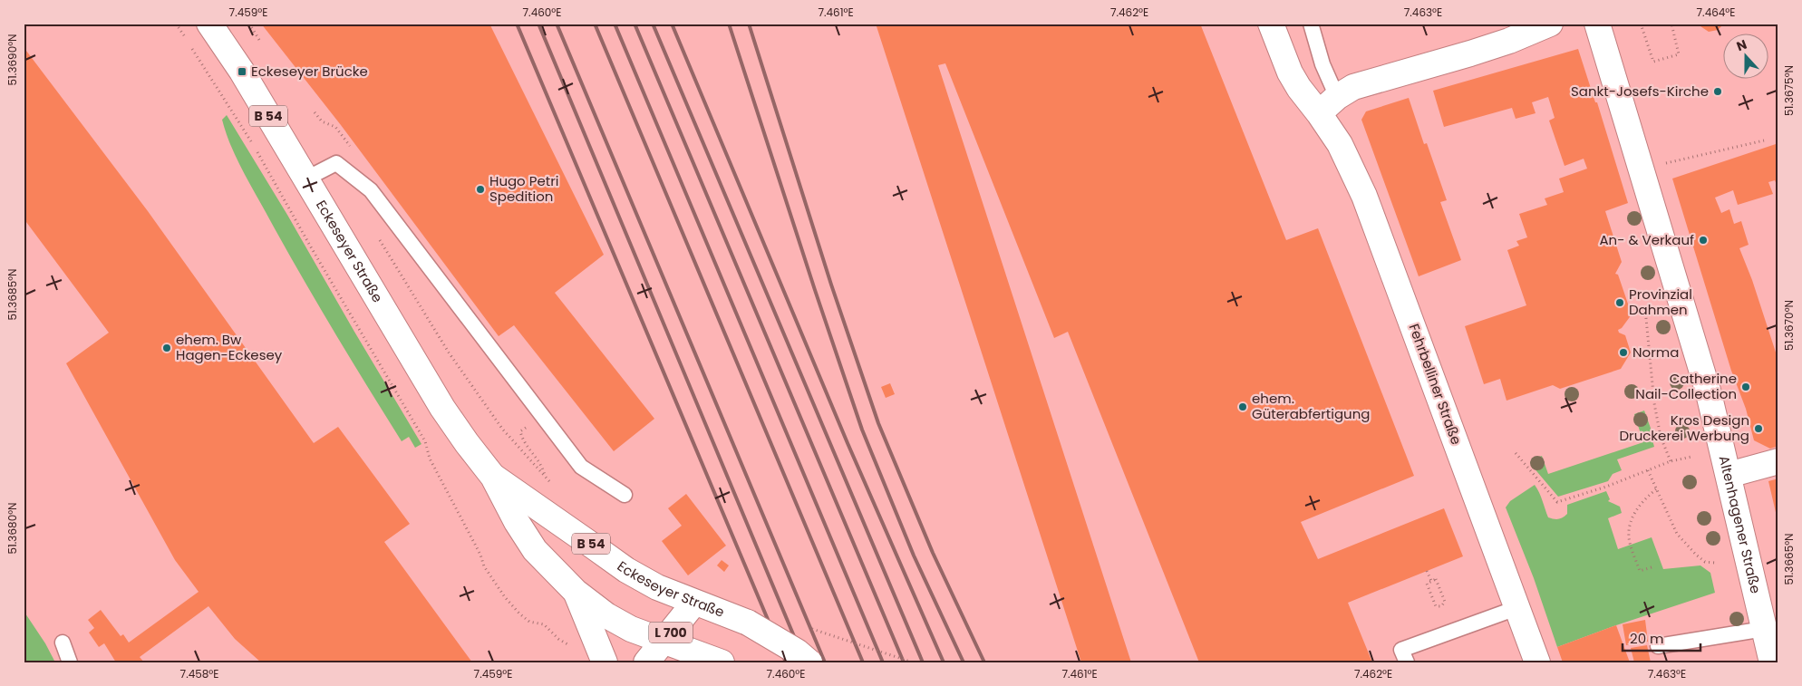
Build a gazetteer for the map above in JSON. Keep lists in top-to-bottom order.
{
  "streets": {
    "street": [
      "B 54",
      "Eckeseyer Straße",
      "Fehrbelliner Straße",
      "Altenhagener Straße",
      "L 700"
    ]
  },
  "crossings": [
    ["Eckeseyer Straße", "L 700"]
  ],
  "places": {
    "transit": ["Eckeseyer Brücke"],
    "other": [
      "Sankt-Josefs-Kirche",
      "Hugo Petri Spedition",
      "An- & Verkauf",
      "Provinzial Dahmen",
      "ehem. Bw Hagen-Eckesey",
      "Norma",
      "Catherine Nail-Collection",
      "ehem. Güterabfertigung",
      "Kros Design Druckerei Werbung"
    ]
  },
  "scale_bar": "20 m",
  "north": "top",
  "coordinates": [
    "7.459°E",
    "7.460°E",
    "7.461°E",
    "7.462°E",
    "7.463°E",
    "7.464°E",
    "51.3690°N",
    "51.3675°N",
    "51.3685°N",
    "51.3670°N",
    "51.3680°N",
    "51.3665°N",
    "7.458°E"
  ]
}
